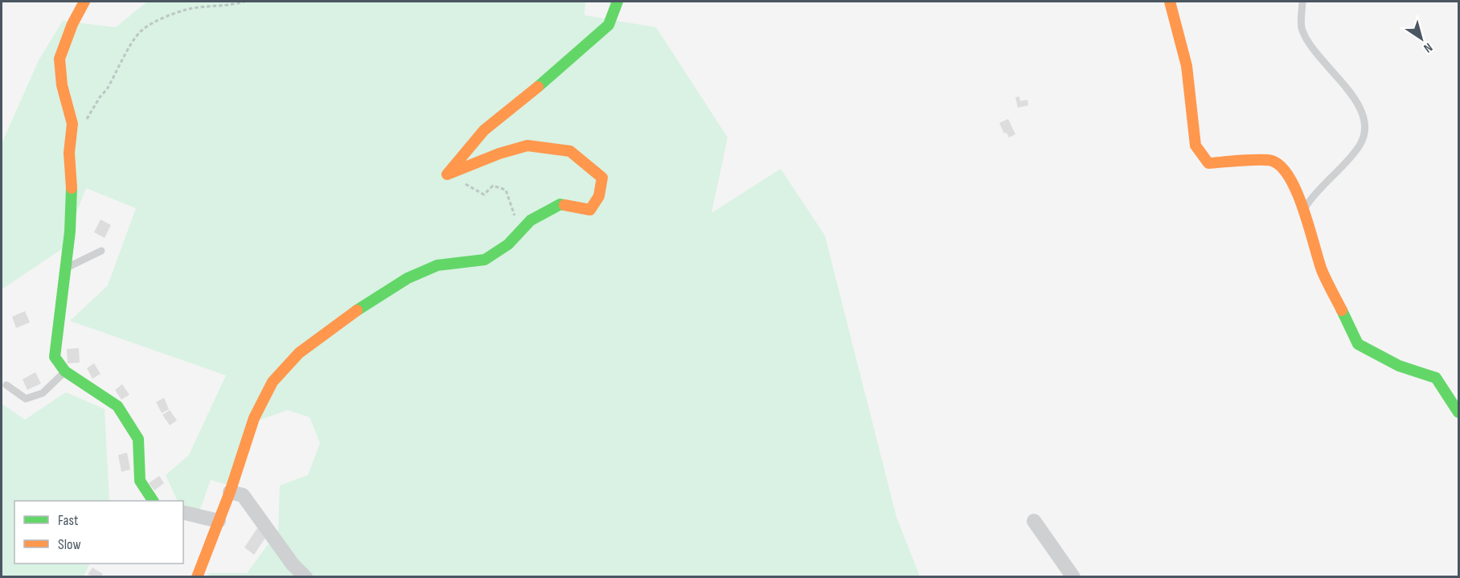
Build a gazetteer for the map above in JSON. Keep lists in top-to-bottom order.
{
  "legend": ["Fast", "Slow"],
  "north": "bottom right"
}
